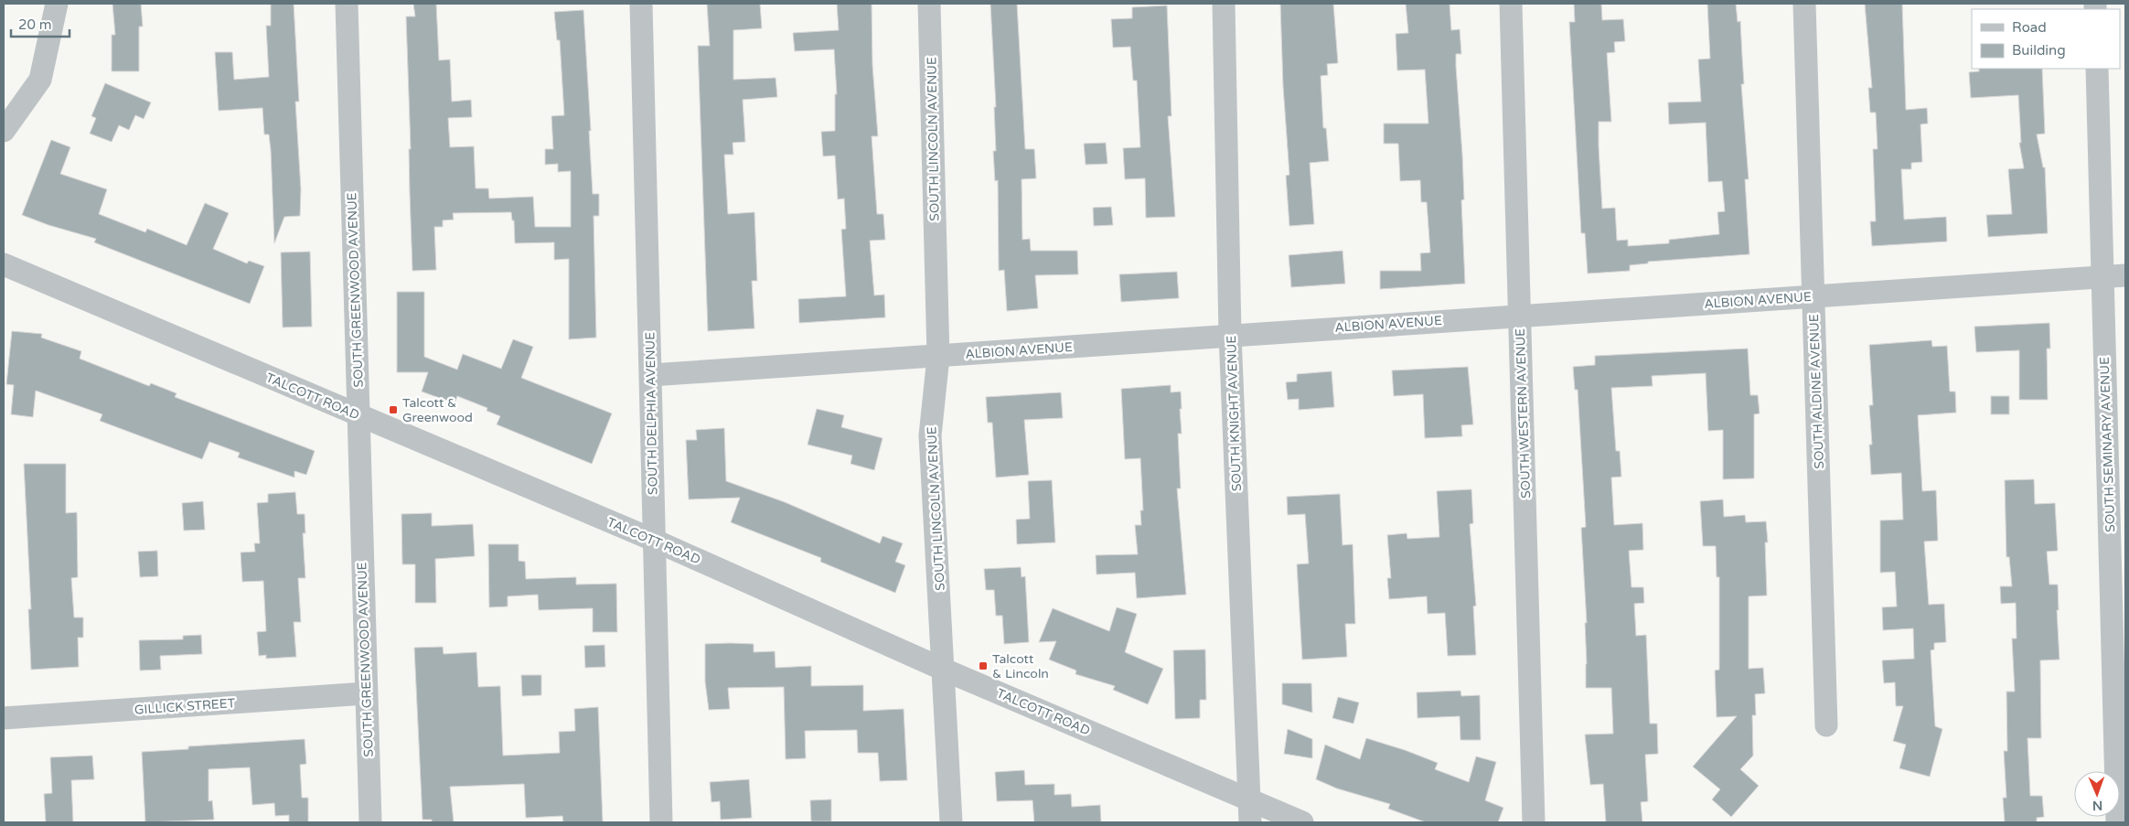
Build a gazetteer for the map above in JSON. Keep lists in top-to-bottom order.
{
  "streets": {
    "street": [
      "SOUTH LINCOLN AVENUE",
      "SOUTH GREENWOOD AVENUE",
      "ALBION AVENUE",
      "SOUTH ALDINE AVENUE",
      "TALCOTT ROAD",
      "SOUTH DELPHIA AVENUE",
      "SOUTH KNIGHT AVENUE",
      "SOUTH WESTERN AVENUE",
      "SOUTH SEMINARY AVENUE",
      "GILLICK STREET"
    ]
  },
  "crossings": [
    ["SOUTH LINCOLN AVENUE", "ALBION AVENUE"],
    ["SOUTH LINCOLN AVENUE", "TALCOTT ROAD"],
    ["SOUTH GREENWOOD AVENUE", "TALCOTT ROAD"],
    ["SOUTH GREENWOOD AVENUE", "GILLICK STREET"],
    ["ALBION AVENUE", "SOUTH ALDINE AVENUE"],
    ["ALBION AVENUE", "SOUTH DELPHIA AVENUE"],
    ["ALBION AVENUE", "SOUTH KNIGHT AVENUE"],
    ["ALBION AVENUE", "SOUTH WESTERN AVENUE"],
    ["ALBION AVENUE", "SOUTH SEMINARY AVENUE"],
    ["TALCOTT ROAD", "SOUTH DELPHIA AVENUE"],
    ["TALCOTT ROAD", "SOUTH KNIGHT AVENUE"]
  ],
  "places": {
    "transit": ["Talcott & Greenwood", "Talcott & Lincoln"]
  },
  "legend": ["Road", "Building"],
  "scale_bar": "20 m",
  "north": "bottom"
}
